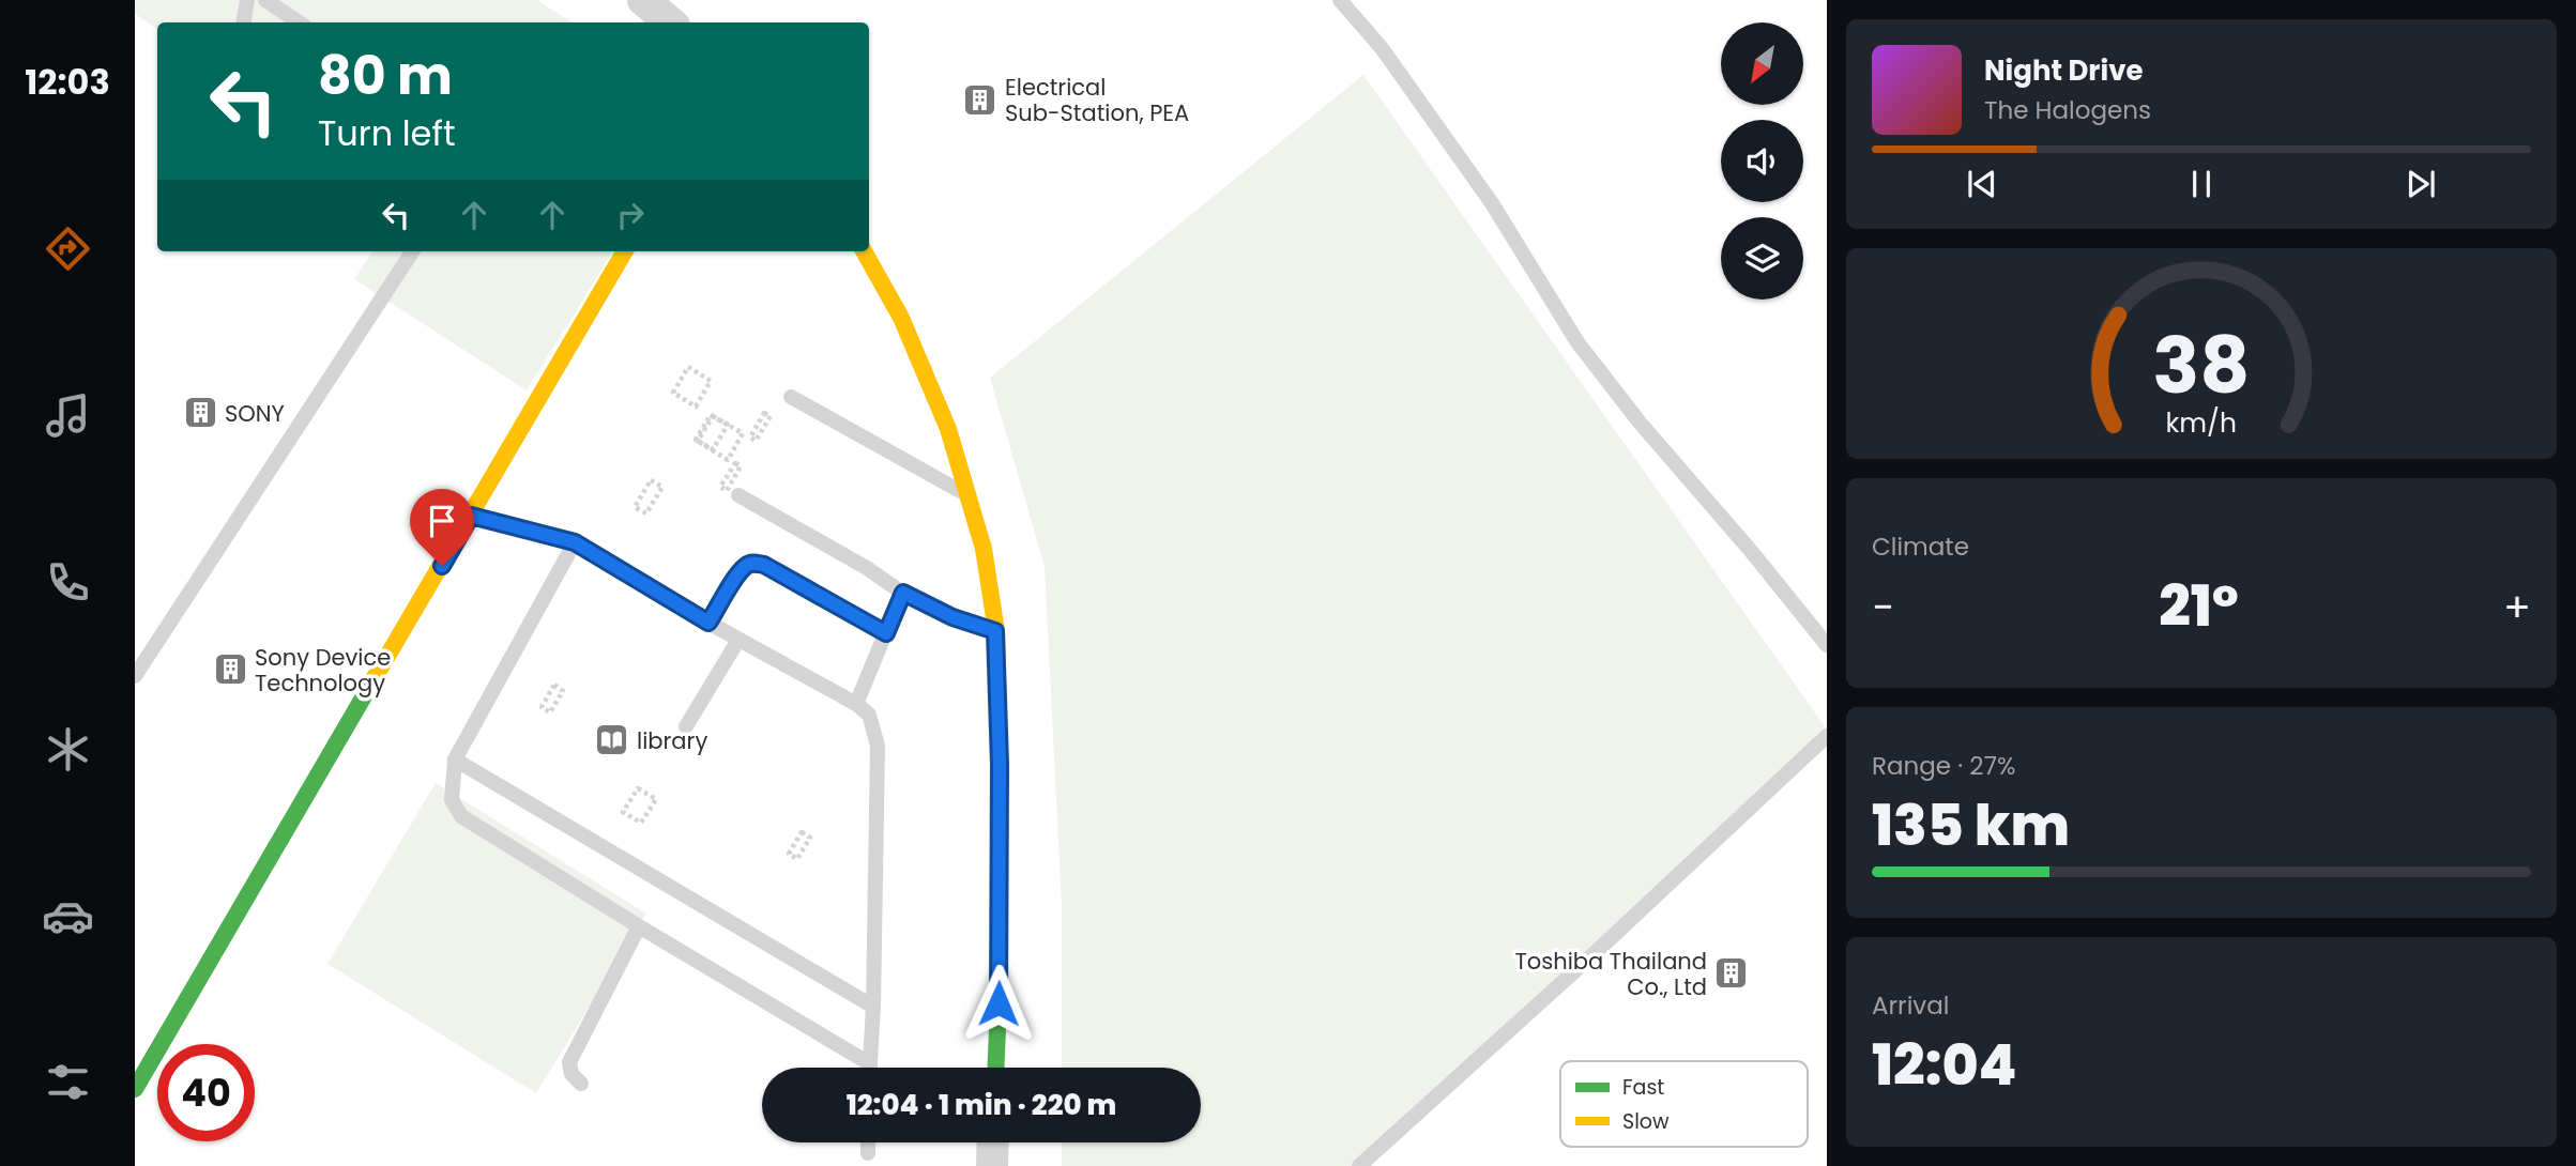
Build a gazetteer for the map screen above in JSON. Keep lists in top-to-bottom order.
{
  "places": {
    "building": [
      "Electrical Sub-Station, PEA",
      "SONY",
      "Sony Device Technology",
      "Toshiba Thailand Co., Ltd"
    ],
    "library": ["library"]
  },
  "legend": ["Fast", "Slow"],
  "north": "bottom left",
  "page": {
    "tabs": "12:03",
    "turn": ["80 m", "Turn left"],
    "song": ["Night Drive", "The Halogens"],
    "tile": [
      "Climate",
      ["Range · 27%", "135 km"],
      ["Arrival", "12:04"]
    ],
    "heat": ["−", "21°", "+"],
    "limit": "40",
    "trip": "12:04 · 1 min · 220 m",
    "gauge": ["38", "km/h"]
  }
}
